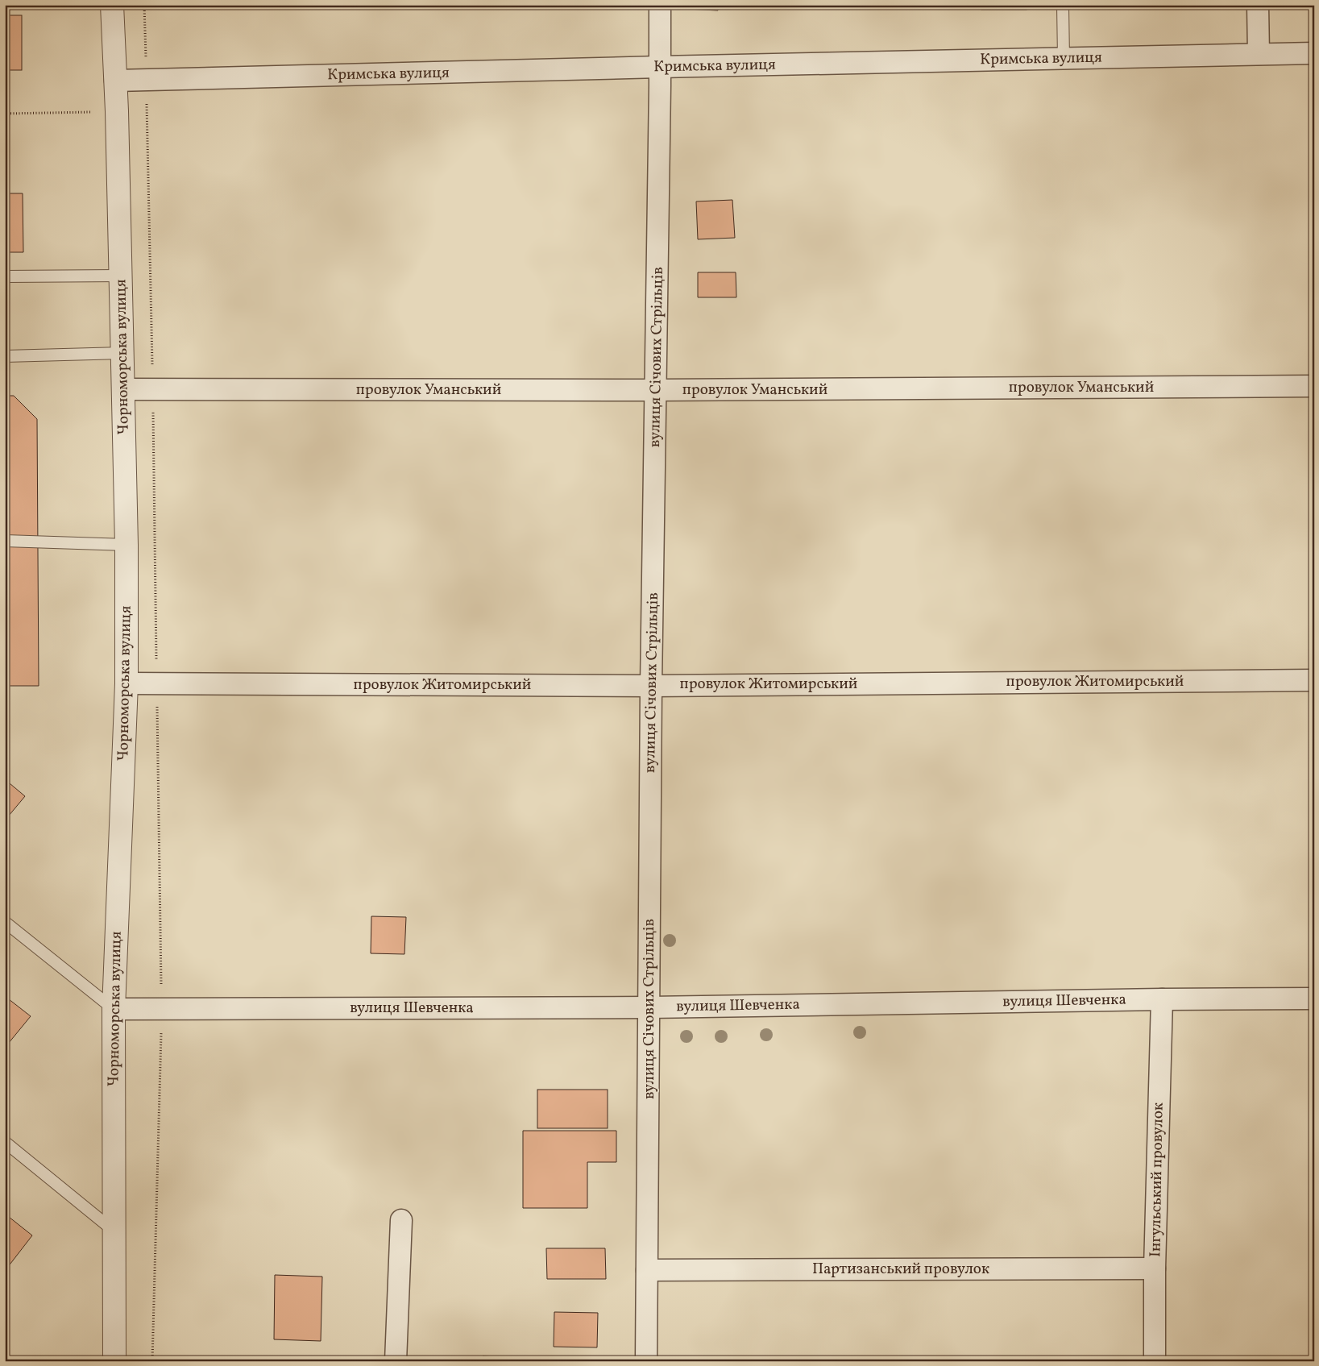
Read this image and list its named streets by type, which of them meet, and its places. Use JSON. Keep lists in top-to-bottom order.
{
  "streets": {
    "street": [
      "Кримська вулиця",
      "Чорноморська вулиця",
      "вулиця Січових Стрільців",
      "провулок Уманський",
      "провулок Житомирський",
      "вулиця Шевченка",
      "Інгульський провулок",
      "Партизанський провулок"
    ]
  },
  "crossings": [
    ["Кримська вулиця", "Чорноморська вулиця"],
    ["Кримська вулиця", "вулиця Січових Стрільців"],
    ["Чорноморська вулиця", "провулок Уманський"],
    ["Чорноморська вулиця", "провулок Житомирський"],
    ["Чорноморська вулиця", "вулиця Шевченка"],
    ["вулиця Січових Стрільців", "провулок Уманський"],
    ["вулиця Січових Стрільців", "провулок Житомирський"],
    ["вулиця Січових Стрільців", "вулиця Шевченка"],
    ["вулиця Січових Стрільців", "Партизанський провулок"],
    ["вулиця Шевченка", "Інгульський провулок"],
    ["Інгульський провулок", "Партизанський провулок"]
  ]
}
